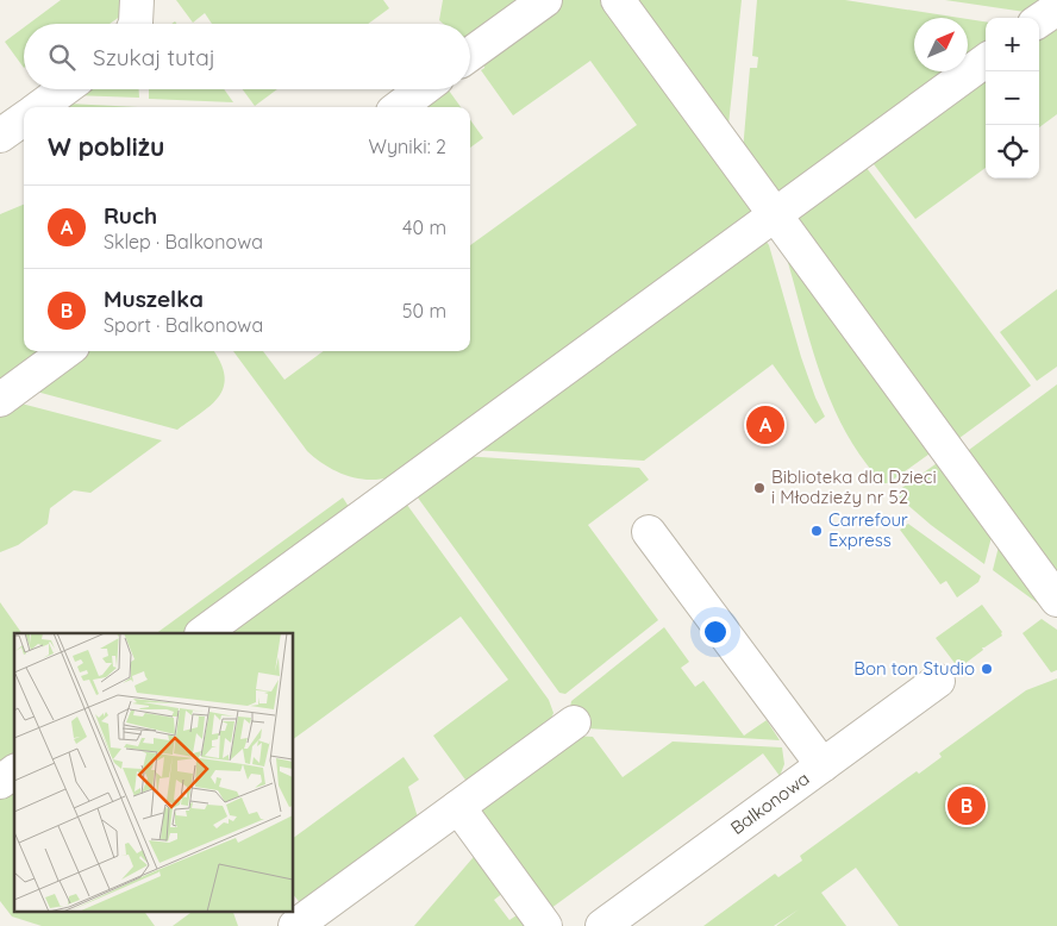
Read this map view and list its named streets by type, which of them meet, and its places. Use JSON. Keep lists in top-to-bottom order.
{
  "streets": {
    "street": ["Balkonowa"]
  },
  "places": ["Biblioteka dla Dzieci i Młodzieży nr 52", "Carrefour Express", "Bon ton Studio"],
  "north": "top right",
  "page": {
    "map_buttons": ["+", "−"],
    "search": "Szukaj tutaj",
    "heading": ["W pobliżu", "Wyniki: 2"],
    "list": [
      {
        "mark": "A",
        "name": "Ruch",
        "note": "Sklep · Balkonowa",
        "value": "40 m"
      },
      {
        "mark": "B",
        "name": "Muszelka",
        "note": "Sport · Balkonowa",
        "value": "50 m"
      }
    ],
    "pins": ["A", "B"]
  }
}
